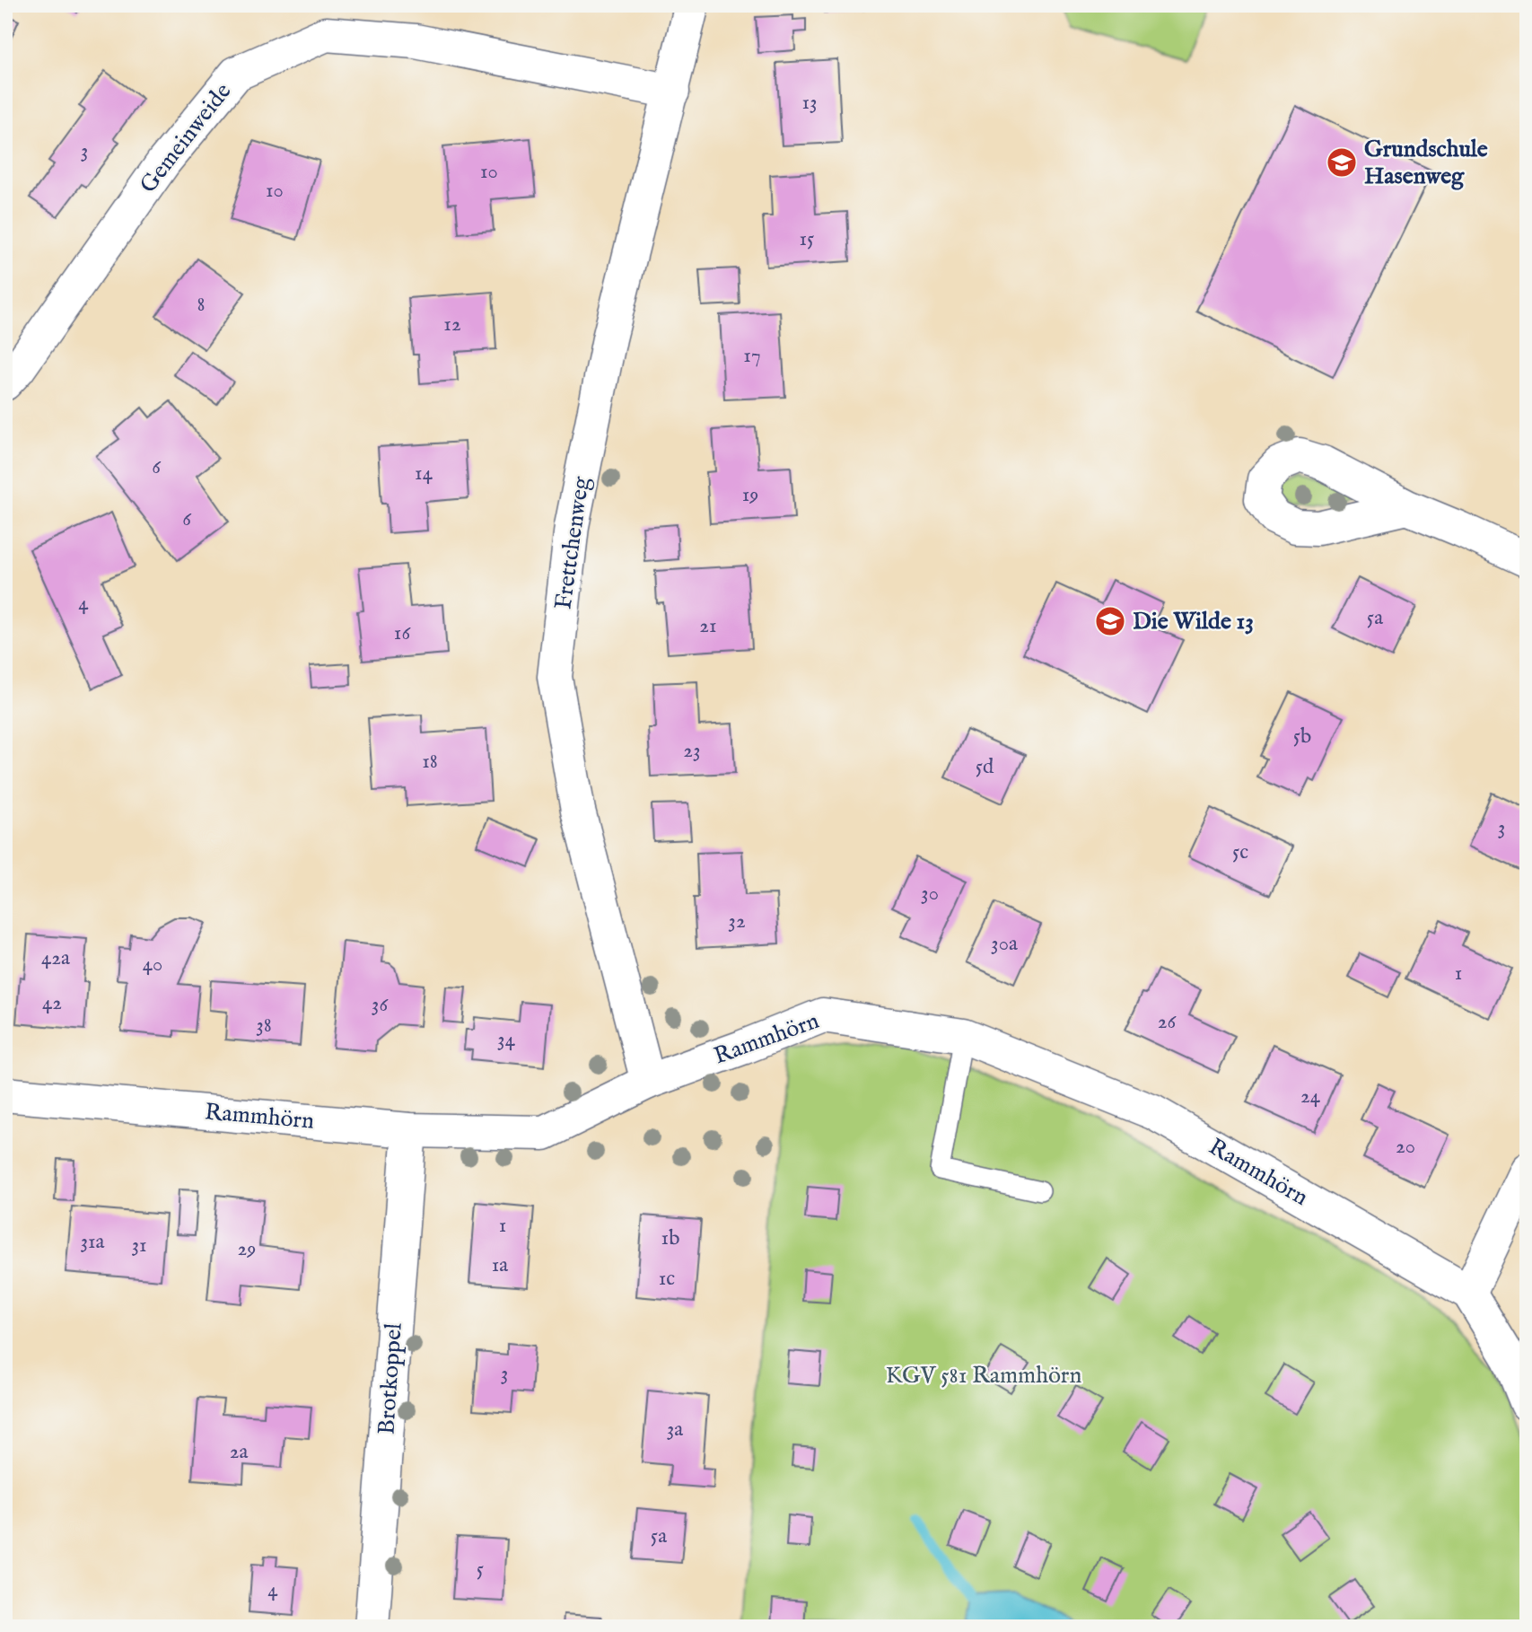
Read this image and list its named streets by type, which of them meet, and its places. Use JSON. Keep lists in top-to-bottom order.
{
  "streets": {
    "street": [
      "Gemeinweide",
      "Frettchenweg",
      "Rammhörn",
      "Brotkoppel"
    ]
  },
  "crossings": [
    ["Gemeinweide", "Frettchenweg"],
    ["Frettchenweg", "Rammhörn"],
    ["Rammhörn", "Brotkoppel"]
  ],
  "parks": ["KGV 581 Rammhörn"],
  "places": {
    "school or university": ["Grundschule Hasenweg", "Die Wilde 13"]
  },
  "house_numbers": [
    "13",
    "3",
    "10",
    "10",
    "15",
    "8",
    "12",
    "17",
    "6",
    "14",
    "19",
    "6",
    "4",
    "5a",
    "21",
    "16",
    "5b",
    "23",
    "18",
    "5d",
    "3",
    "5c",
    "30",
    "32",
    "30a",
    "42a",
    "40",
    "1",
    "42",
    "36",
    "26",
    "38",
    "34",
    "24",
    "20",
    "1",
    "1b",
    "31a",
    "31",
    "29",
    "1a",
    "1c",
    "3",
    "3a",
    "2a",
    "5a",
    "5",
    "4"
  ]
}
